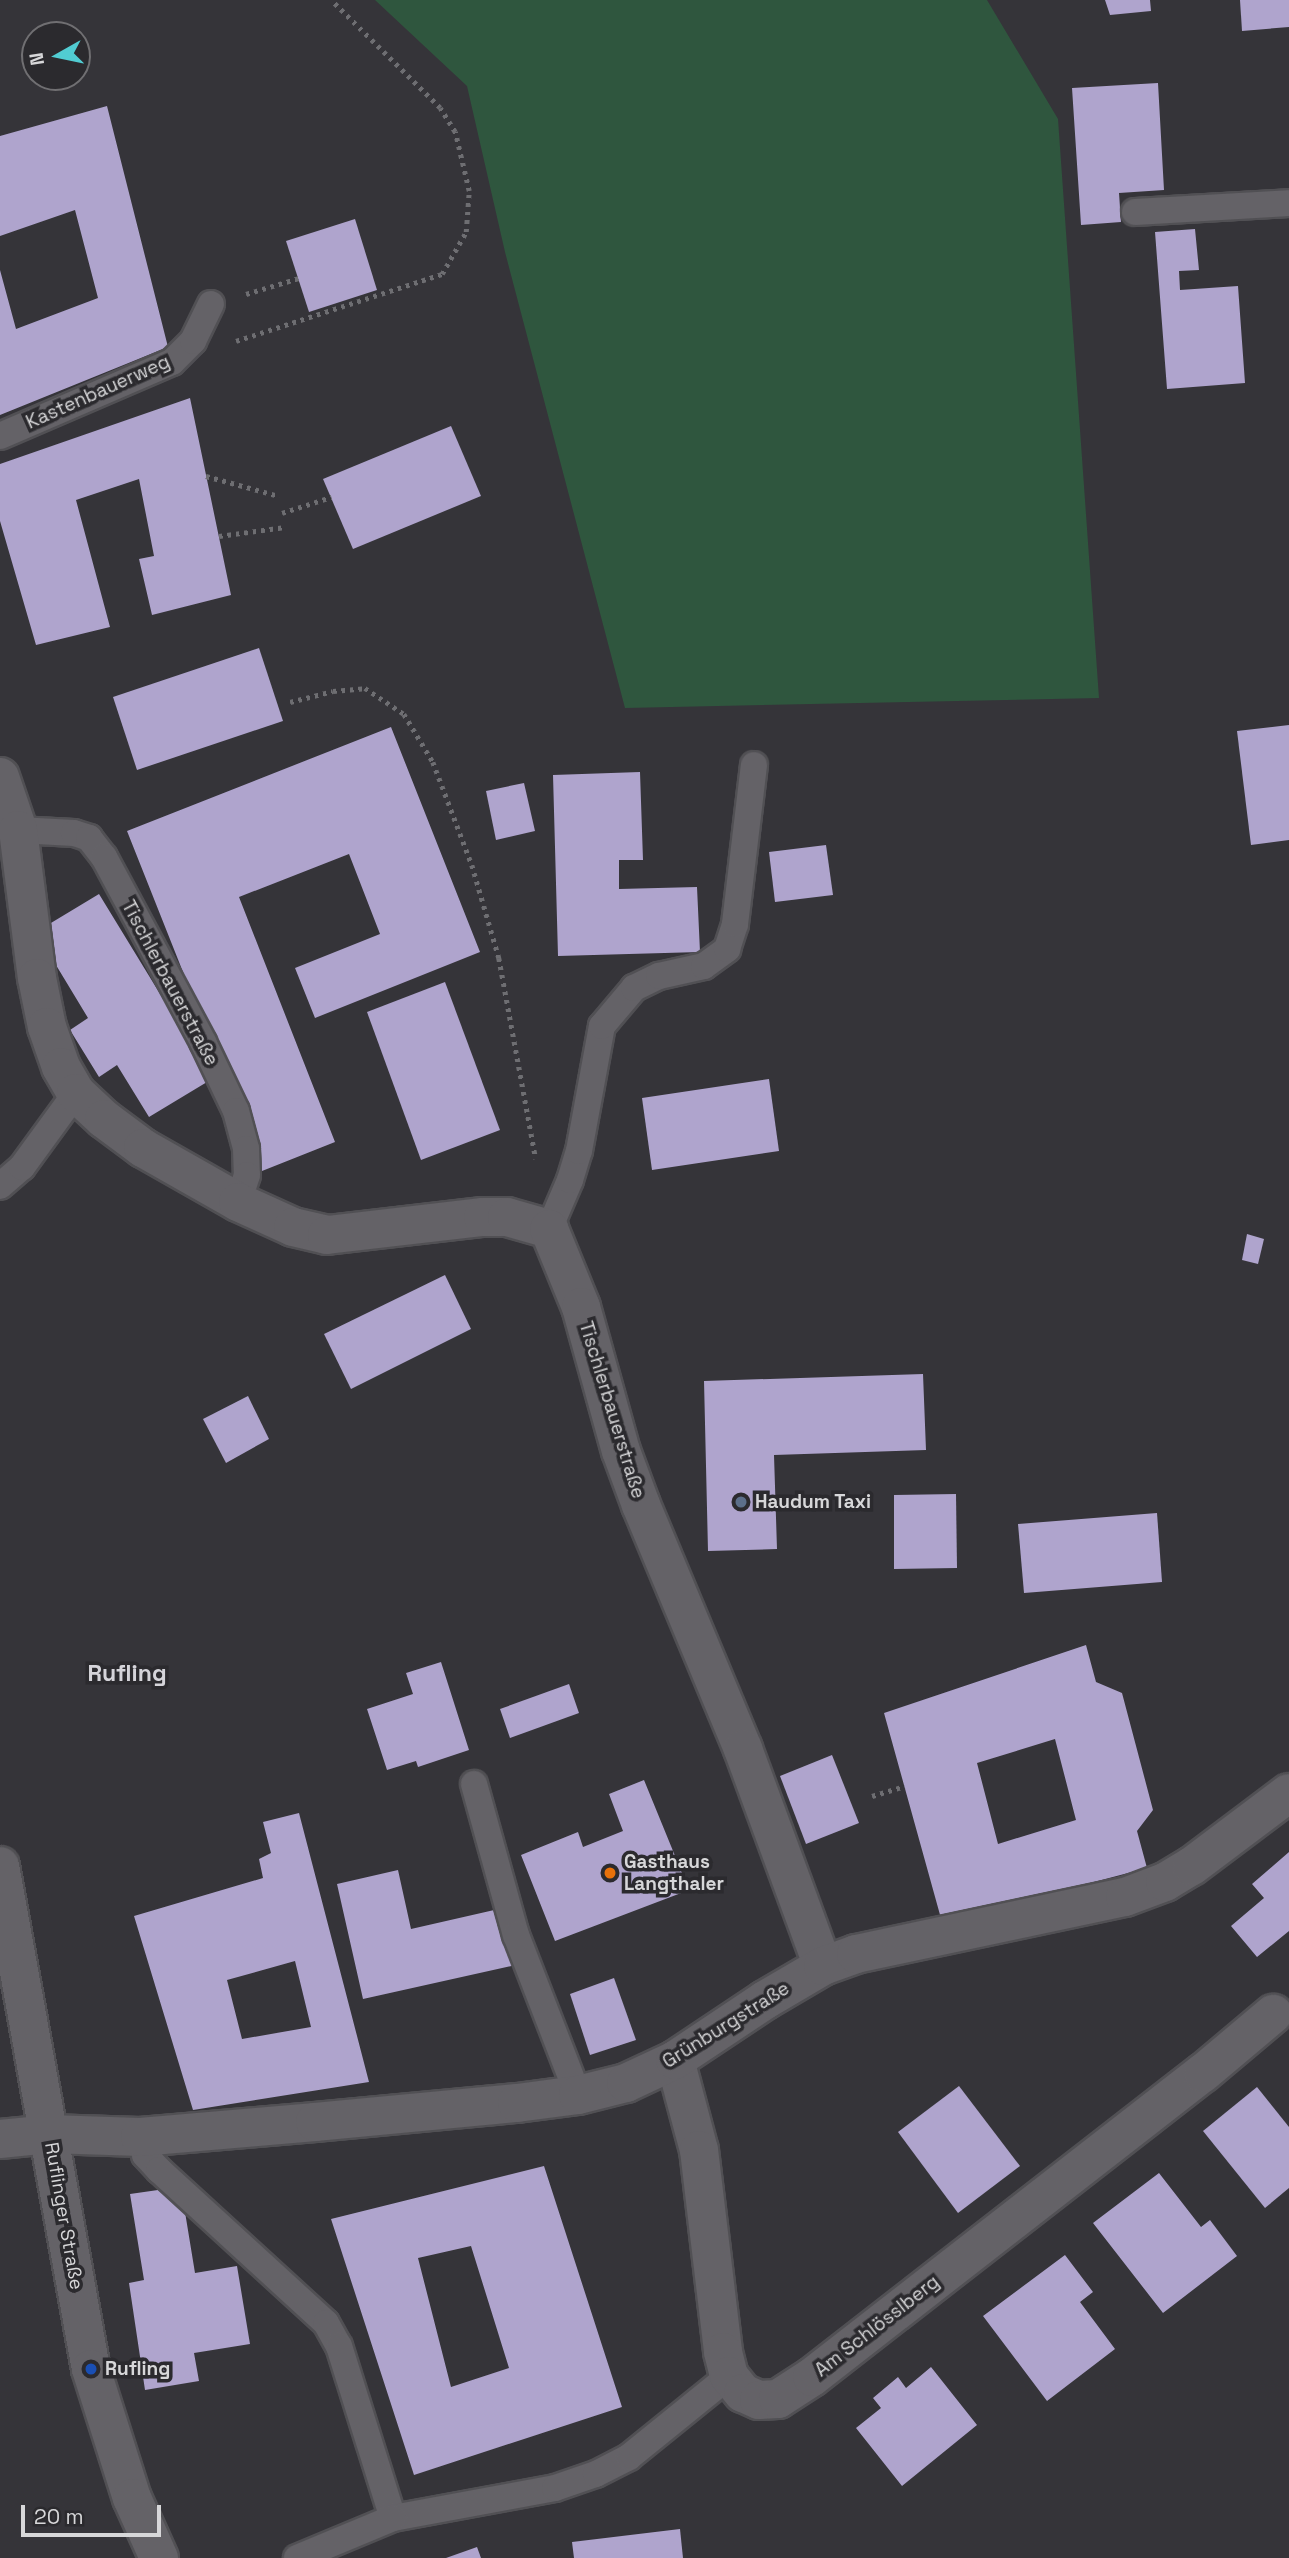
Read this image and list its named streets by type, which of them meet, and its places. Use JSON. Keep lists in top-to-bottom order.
{
  "streets": {
    "street": [
      "Tischlerbauerstraße",
      "Grünburgstraße",
      "Ruflinger Straße",
      "Am Schlösslberg"
    ],
    "lane": ["Kastenbauerweg"]
  },
  "crossings": [
    ["Tischlerbauerstraße", "Grünburgstraße"],
    ["Grünburgstraße", "Ruflinger Straße"]
  ],
  "districts": ["Rufling"],
  "places": ["Haudum Taxi", "Gasthaus Langthaler", "Rufling"],
  "scale_bar": "20 m",
  "north": "left"
}
